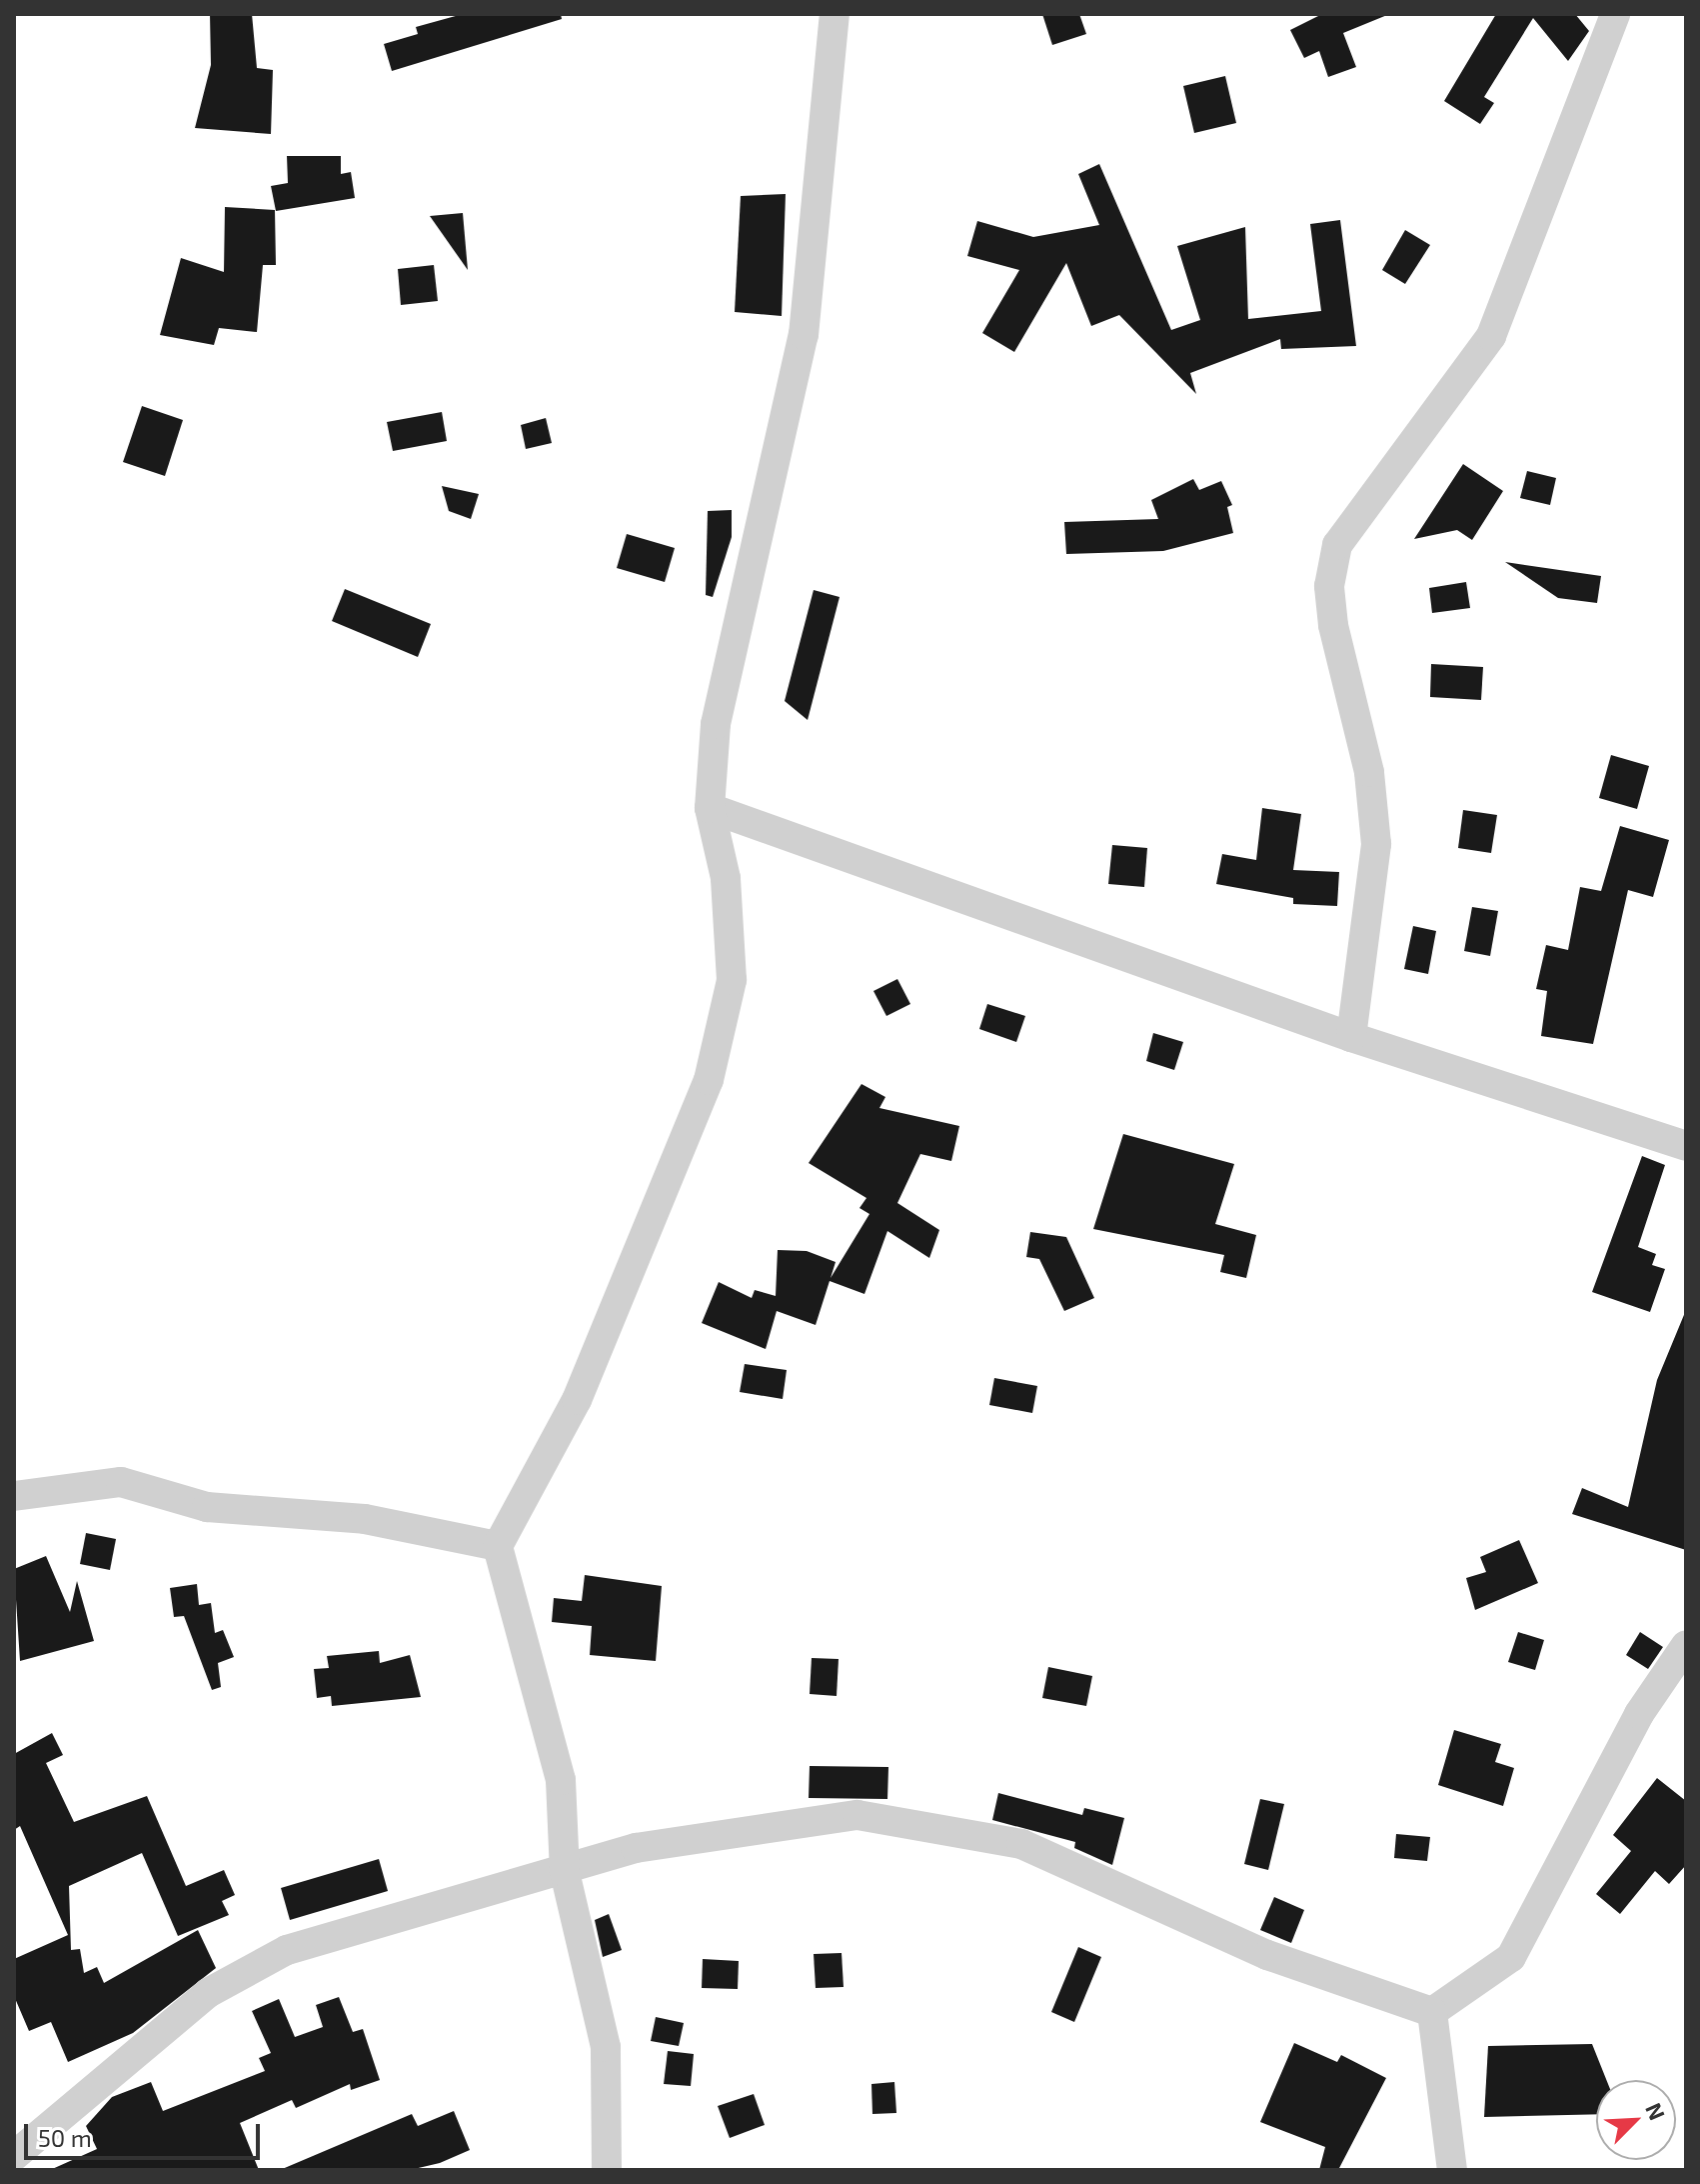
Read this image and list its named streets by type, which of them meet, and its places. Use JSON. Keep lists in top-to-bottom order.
{
  "scale_bar": "50 m",
  "north": "top right"
}
